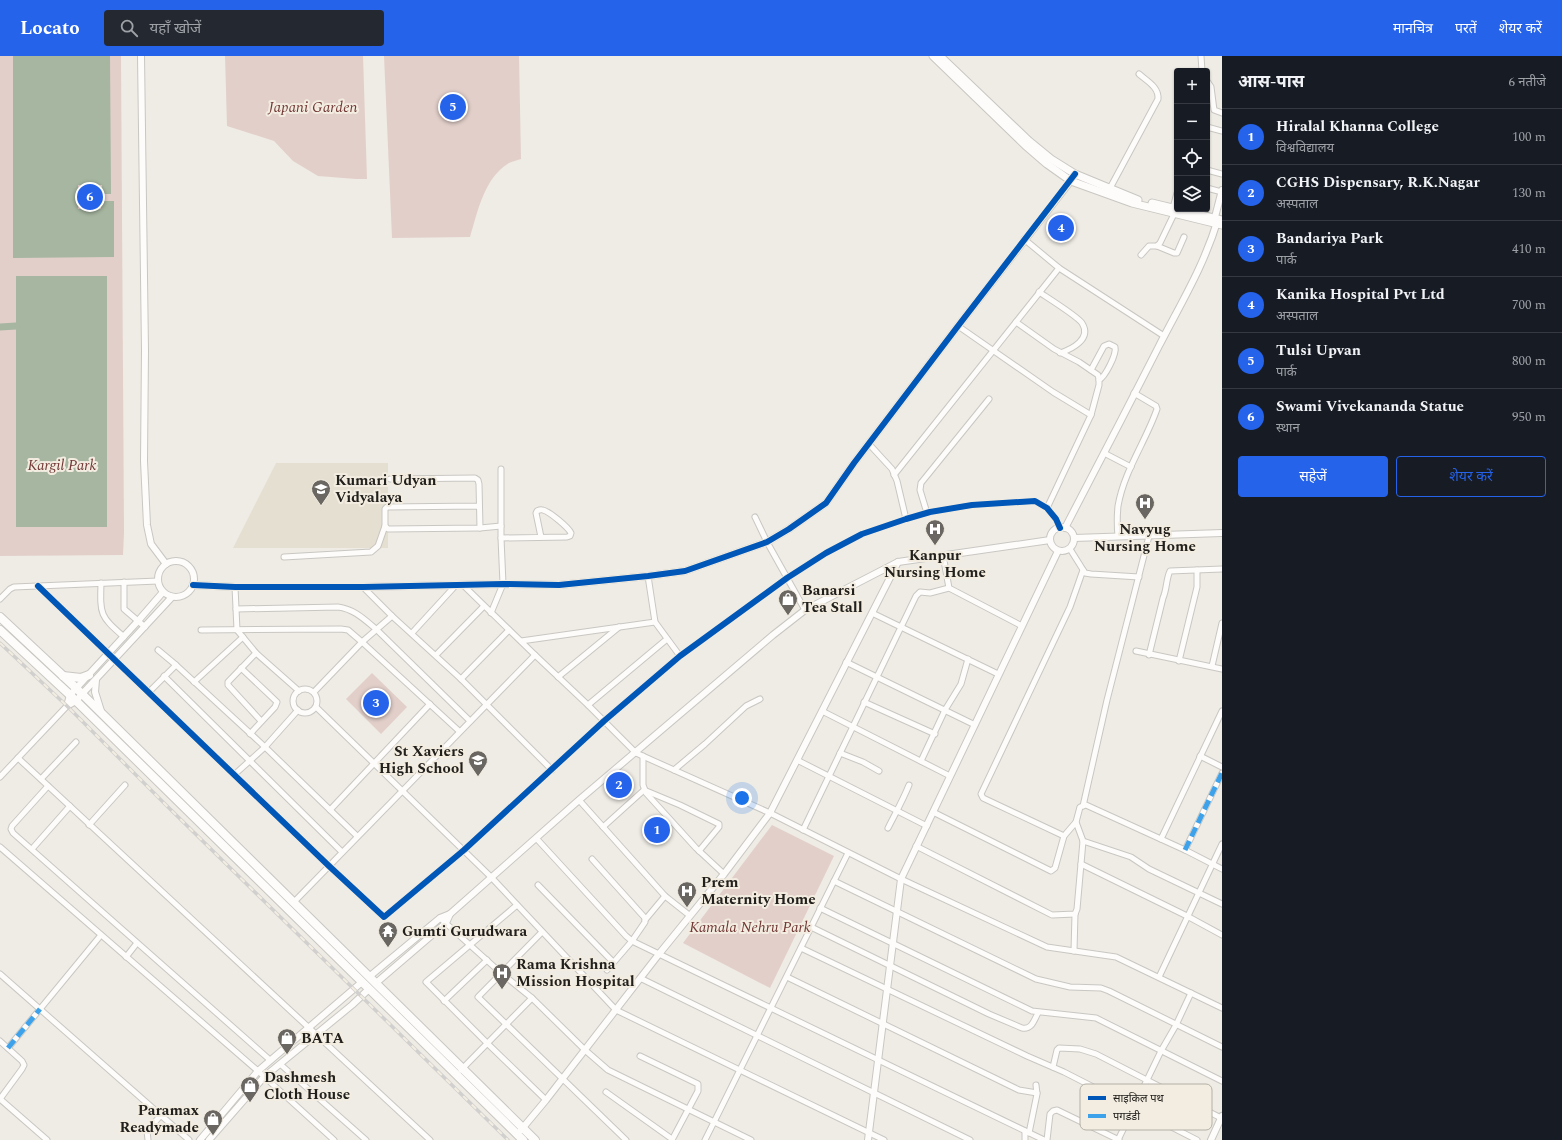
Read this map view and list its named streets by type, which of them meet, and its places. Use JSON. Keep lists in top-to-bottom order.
{
  "parks": ["Japani Garden", "Kargil Park", "Kamala Nehru Park"],
  "places": {
    "school or university": ["Kumari Udyan Vidyalaya", "St Xaviers High School"],
    "hospital": [
      "Navyug Nursing Home",
      "Kanpur Nursing Home",
      "Prem Maternity Home",
      "Rama Krishna Mission Hospital"
    ],
    "shop": [
      "Banarsi Tea Stall",
      "BATA",
      "Dashmesh Cloth House",
      "Paramax Readymade"
    ],
    "temple": ["Gumti Gurudwara"]
  },
  "legend": ["साइकिल पथ", "पगडंडी"],
  "page": {
    "header": "Locato",
    "search": "यहाँ खोजें",
    "nav": ["मानचित्र", "परतें", "शेयर करें"],
    "heading": ["आस-पास", "6 नतीजे"],
    "map_buttons": ["+", "−"],
    "pins": [
      "5",
      "6",
      "4",
      "3",
      "2",
      "1"
    ],
    "list": [
      {
        "mark": "1",
        "name": "Hiralal Khanna College",
        "note": "विश्वविद्यालय",
        "value": "100 m"
      },
      {
        "mark": "2",
        "name": "CGHS Dispensary, R.K.Nagar",
        "note": "अस्पताल",
        "value": "130 m"
      },
      {
        "mark": "3",
        "name": "Bandariya Park",
        "note": "पार्क",
        "value": "410 m"
      },
      {
        "mark": "4",
        "name": "Kanika Hospital Pvt Ltd",
        "note": "अस्पताल",
        "value": "700 m"
      },
      {
        "mark": "5",
        "name": "Tulsi Upvan",
        "note": "पार्क",
        "value": "800 m"
      },
      {
        "mark": "6",
        "name": "Swami Vivekananda Statue",
        "note": "स्थान",
        "value": "950 m"
      }
    ],
    "buttons": ["सहेजें", "शेयर करें"]
  }
}
